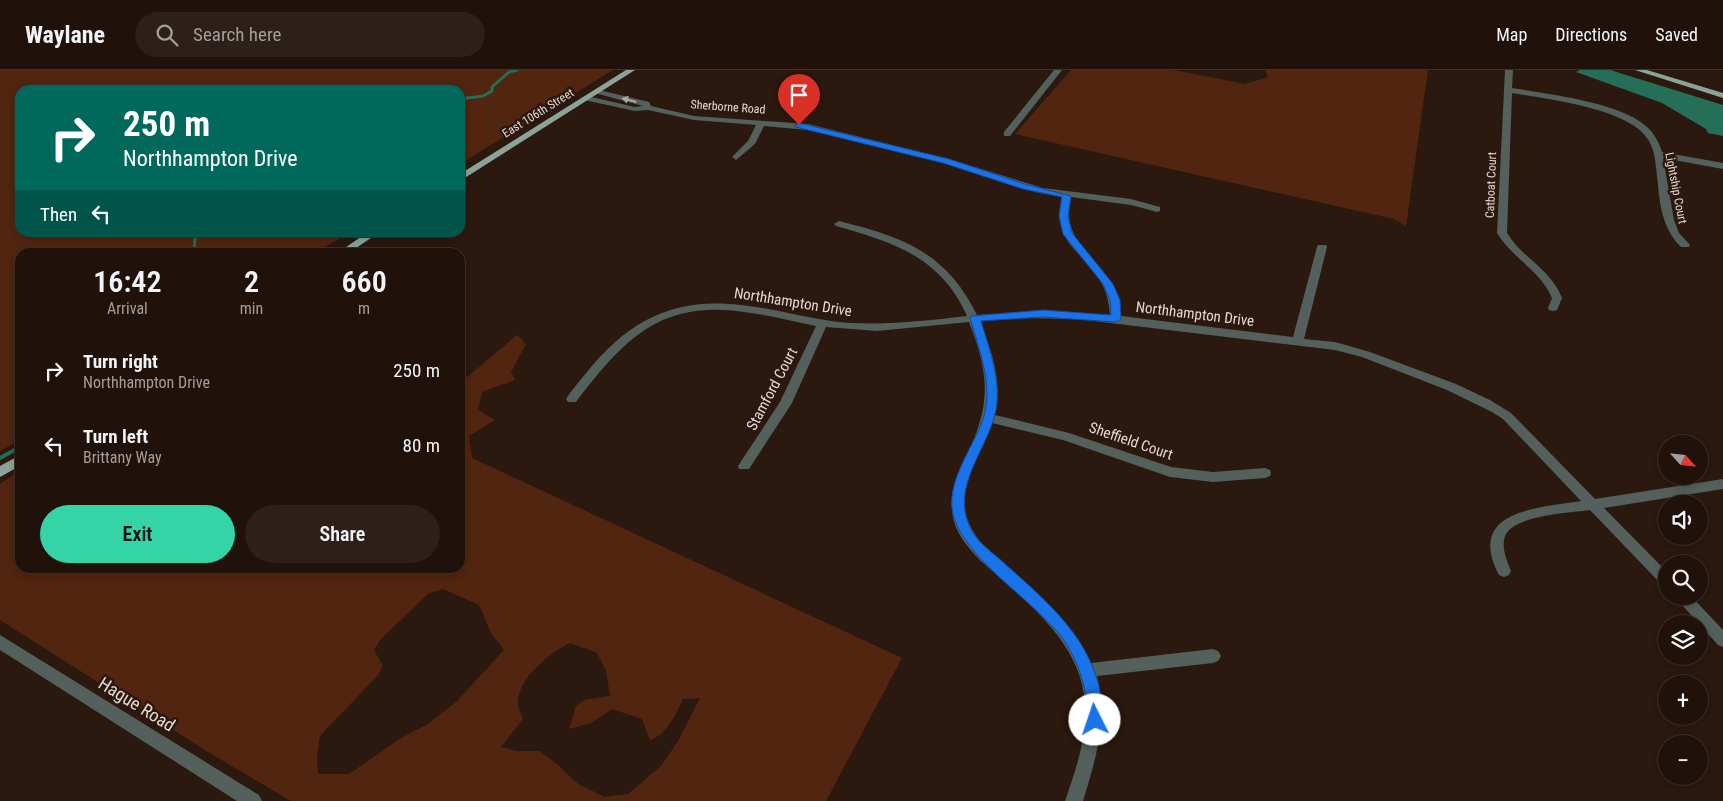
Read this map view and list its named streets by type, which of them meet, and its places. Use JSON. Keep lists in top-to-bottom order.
{
  "streets": {
    "main road": ["East 106th Street"],
    "street": [
      "Sherborne Road",
      "Catboat Court",
      "Lightship Court",
      "Northhampton Drive",
      "Stamford Court",
      "Sheffield Court",
      "Hague Road"
    ]
  },
  "crossings": [
    ["Sherborne Road", "East 106th Street"],
    ["Catboat Court", "Lightship Court"],
    ["Northhampton Drive", "Stamford Court"]
  ],
  "north": "bottom right",
  "page": {
    "header": "Waylane",
    "search": "Search here",
    "nav": ["Map", "Directions", "Saved"],
    "turn": ["250 m", "Northhampton Drive"],
    "then": "Then",
    "eta": [
      "16:42",
      "Arrival",
      "2",
      "min",
      "660",
      "m"
    ],
    "list": [
      {
        "name": "Turn right",
        "note": "Northhampton Drive",
        "value": "250 m"
      },
      {
        "name": "Turn left",
        "note": "Brittany Way",
        "value": "80 m"
      }
    ],
    "map_buttons": ["+", "−"],
    "buttons": ["Exit", "Share"]
  }
}
